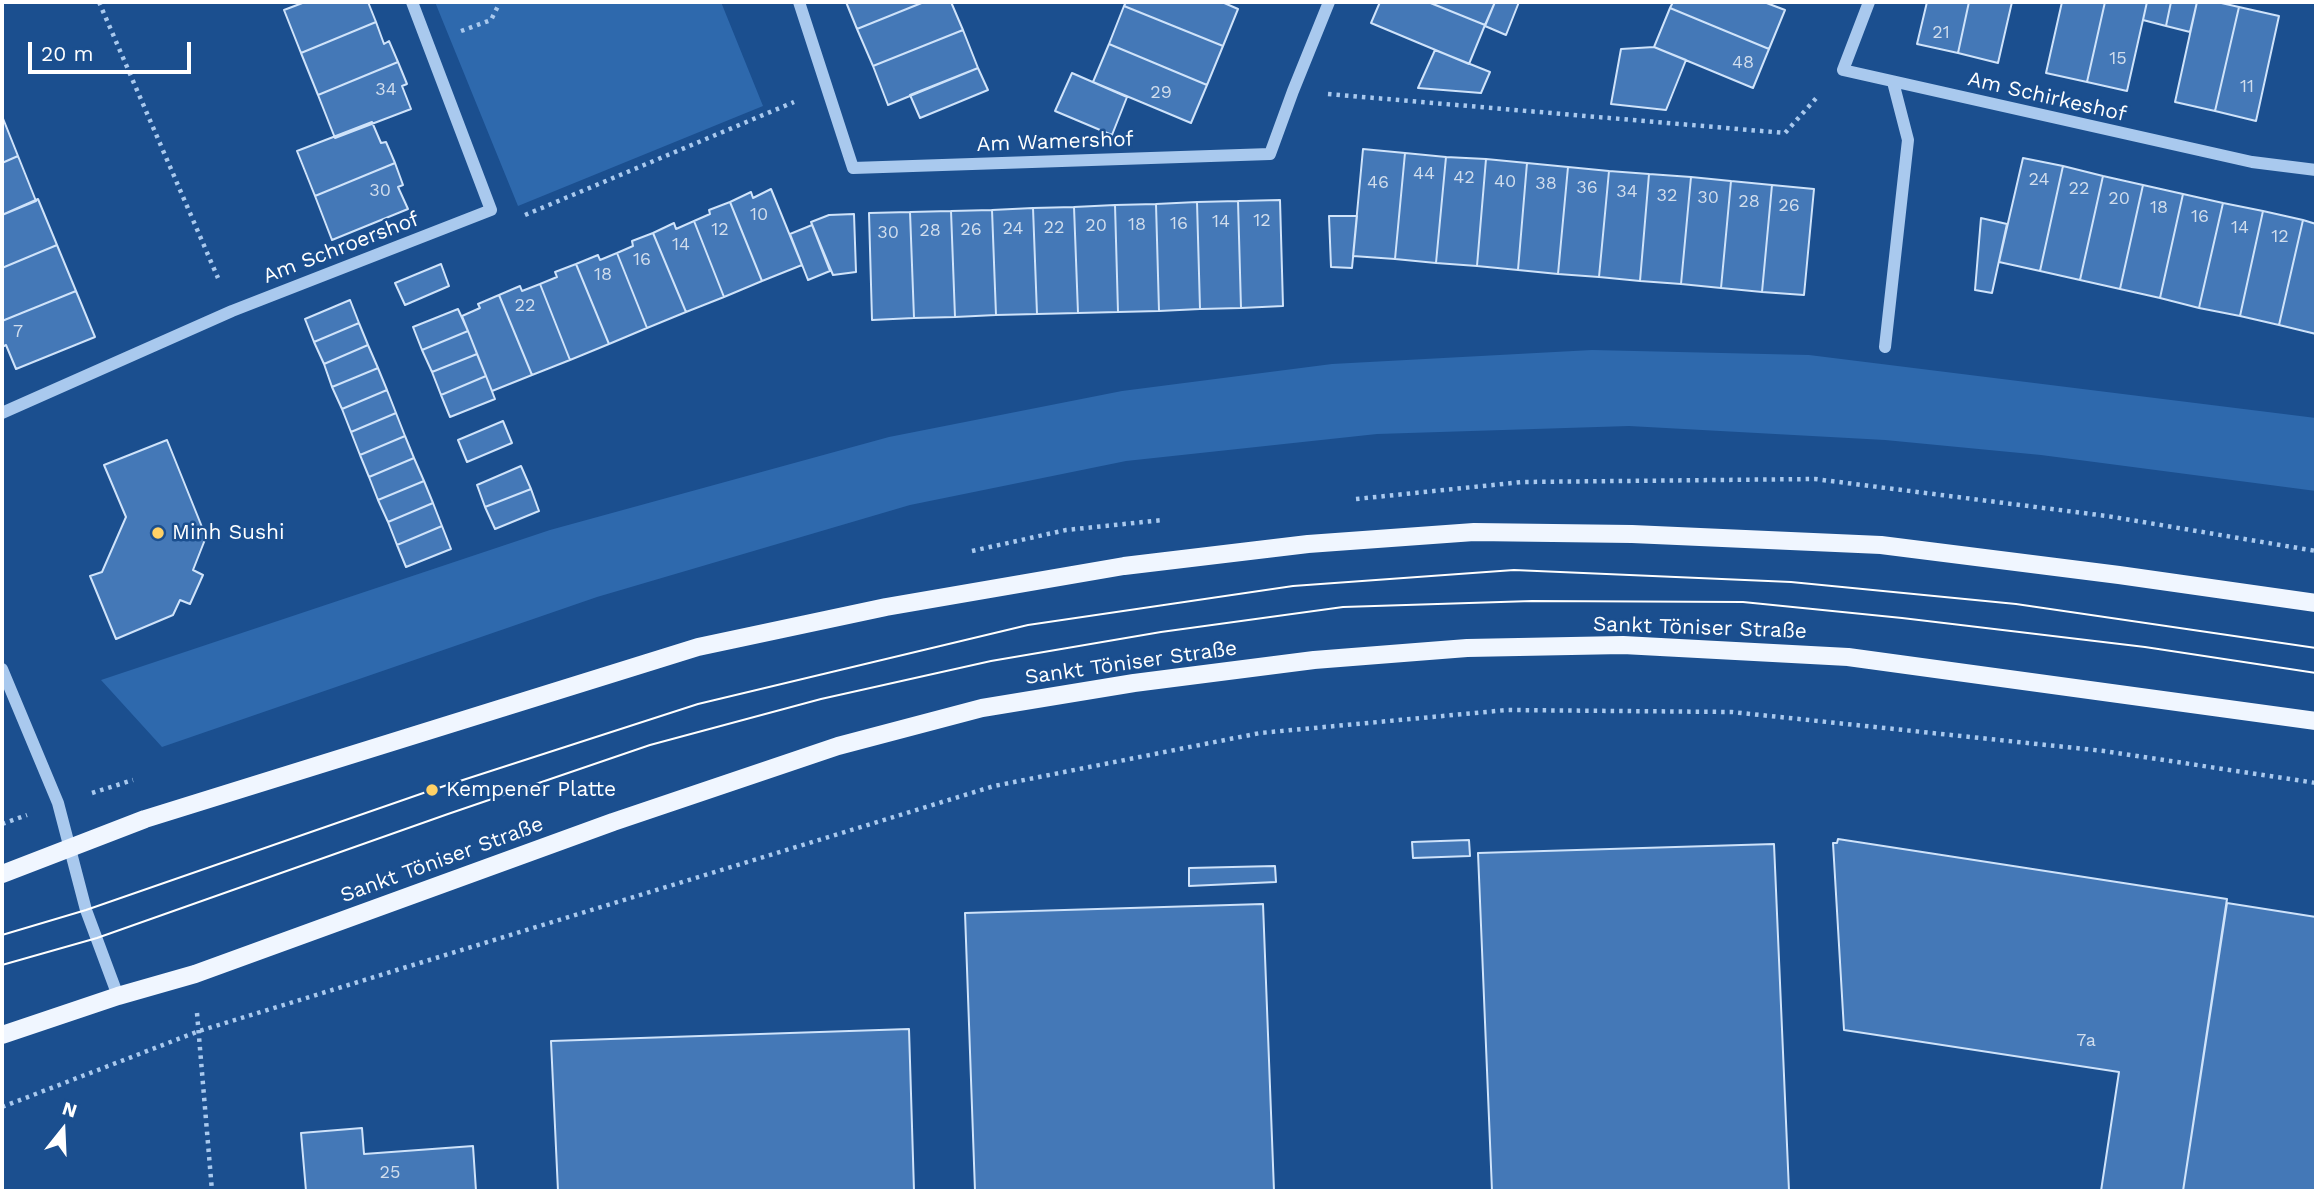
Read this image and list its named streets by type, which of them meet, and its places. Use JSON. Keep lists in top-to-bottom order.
{
  "streets": {
    "main road": ["Sankt Töniser Straße"],
    "street": ["Am Schirkeshof", "Am Wamershof", "Am Schroershof"]
  },
  "places": ["Minh Sushi", "Kempener Platte"],
  "house_numbers": [
    "21",
    "15",
    "48",
    "11",
    "34",
    "29",
    "44",
    "42",
    "24",
    "40",
    "46",
    "38",
    "36",
    "22",
    "30",
    "34",
    "32",
    "30",
    "20",
    "28",
    "26",
    "18",
    "10",
    "16",
    "12",
    "14",
    "16",
    "18",
    "20",
    "22",
    "14",
    "24",
    "12",
    "26",
    "28",
    "30",
    "12",
    "14",
    "16",
    "18",
    "22",
    "7",
    "7a",
    "25"
  ],
  "scale_bar": "20 m",
  "north": "top"
}
